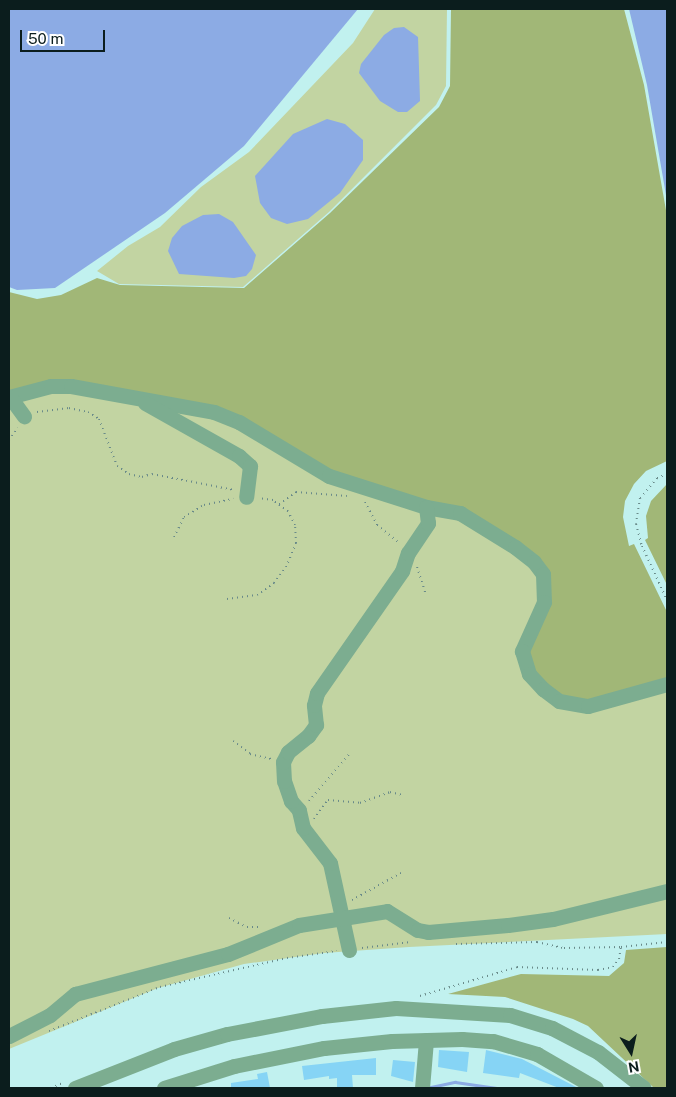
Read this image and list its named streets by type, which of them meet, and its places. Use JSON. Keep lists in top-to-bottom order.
{
  "scale_bar": "50 m",
  "north": "bottom"
}
